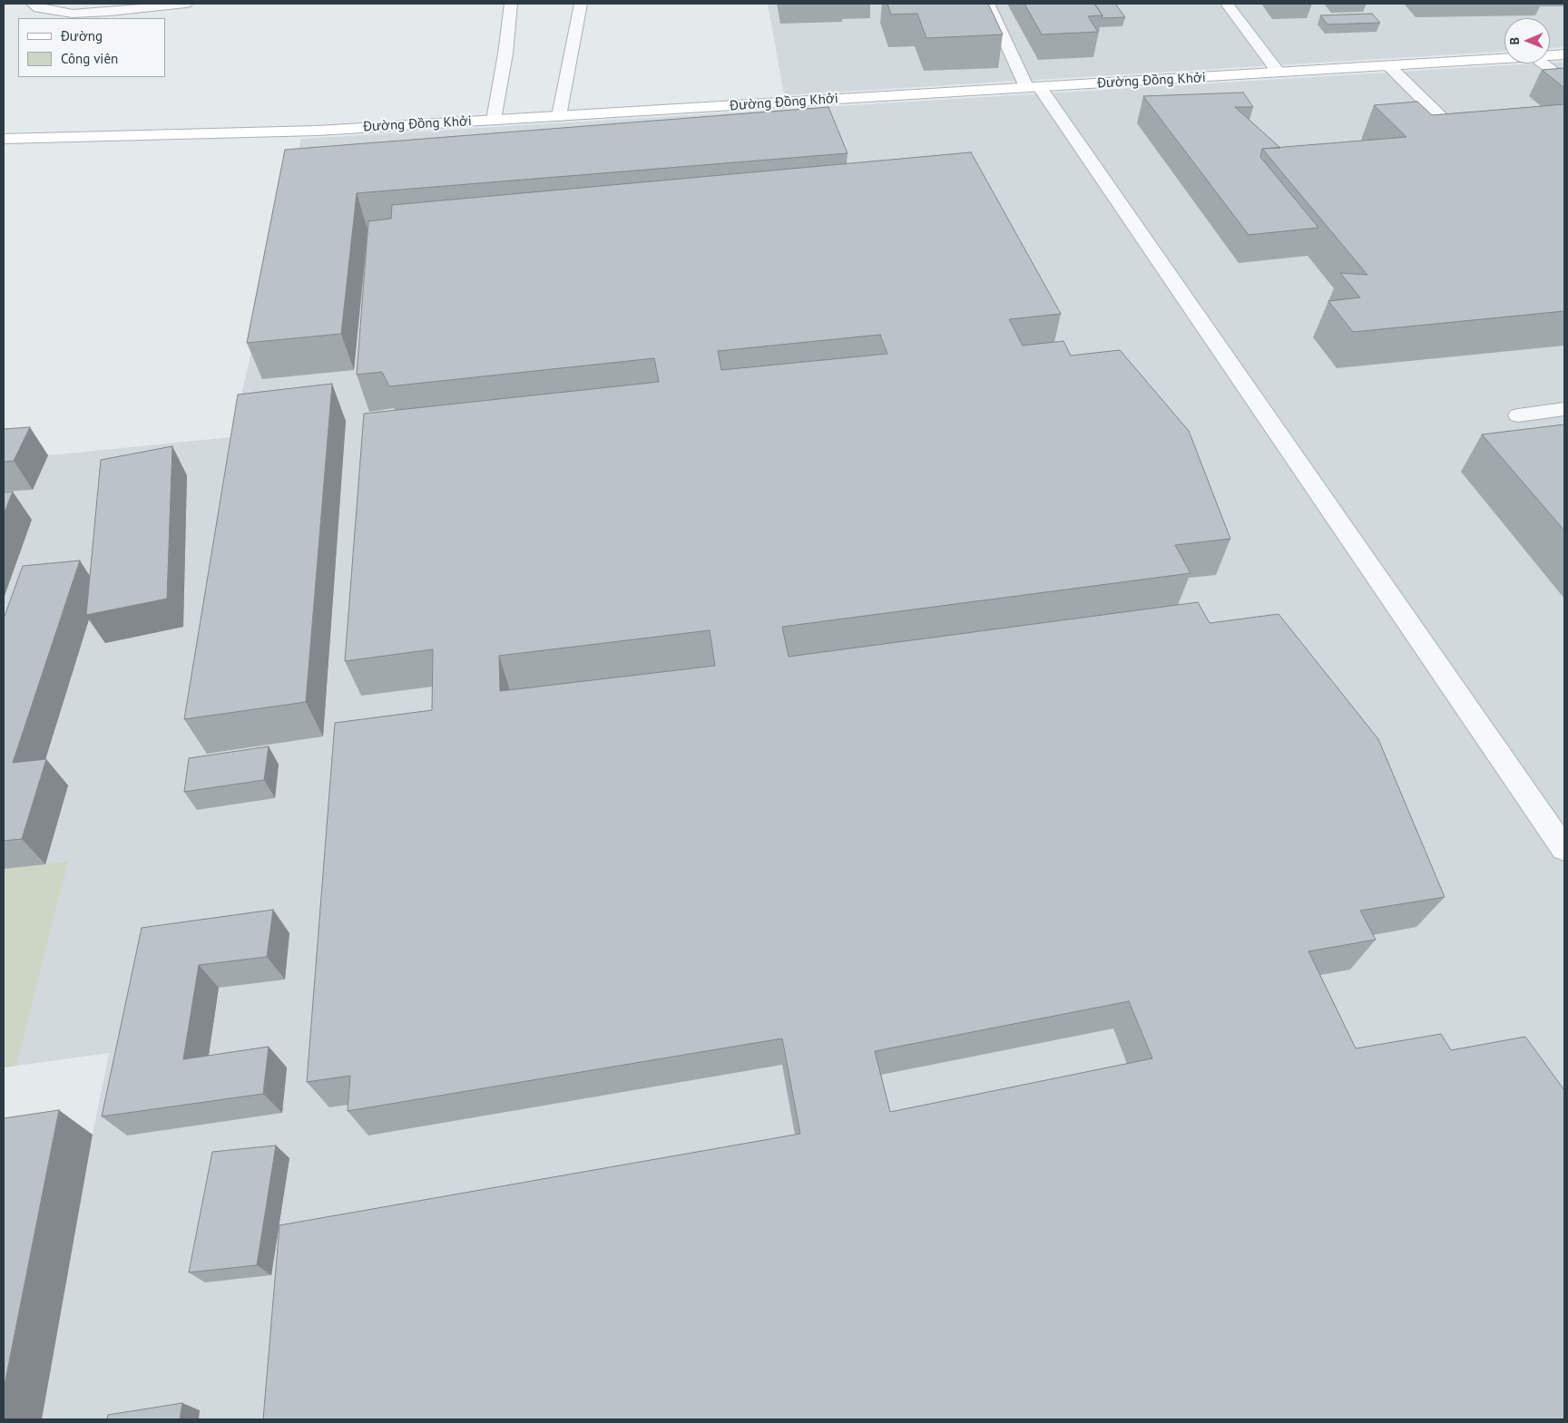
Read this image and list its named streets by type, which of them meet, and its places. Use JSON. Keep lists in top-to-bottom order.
{
  "streets": {
    "main road": ["Đường Đồng Khởi"]
  },
  "legend": ["Đường", "Công viên"],
  "north": "left"
}
